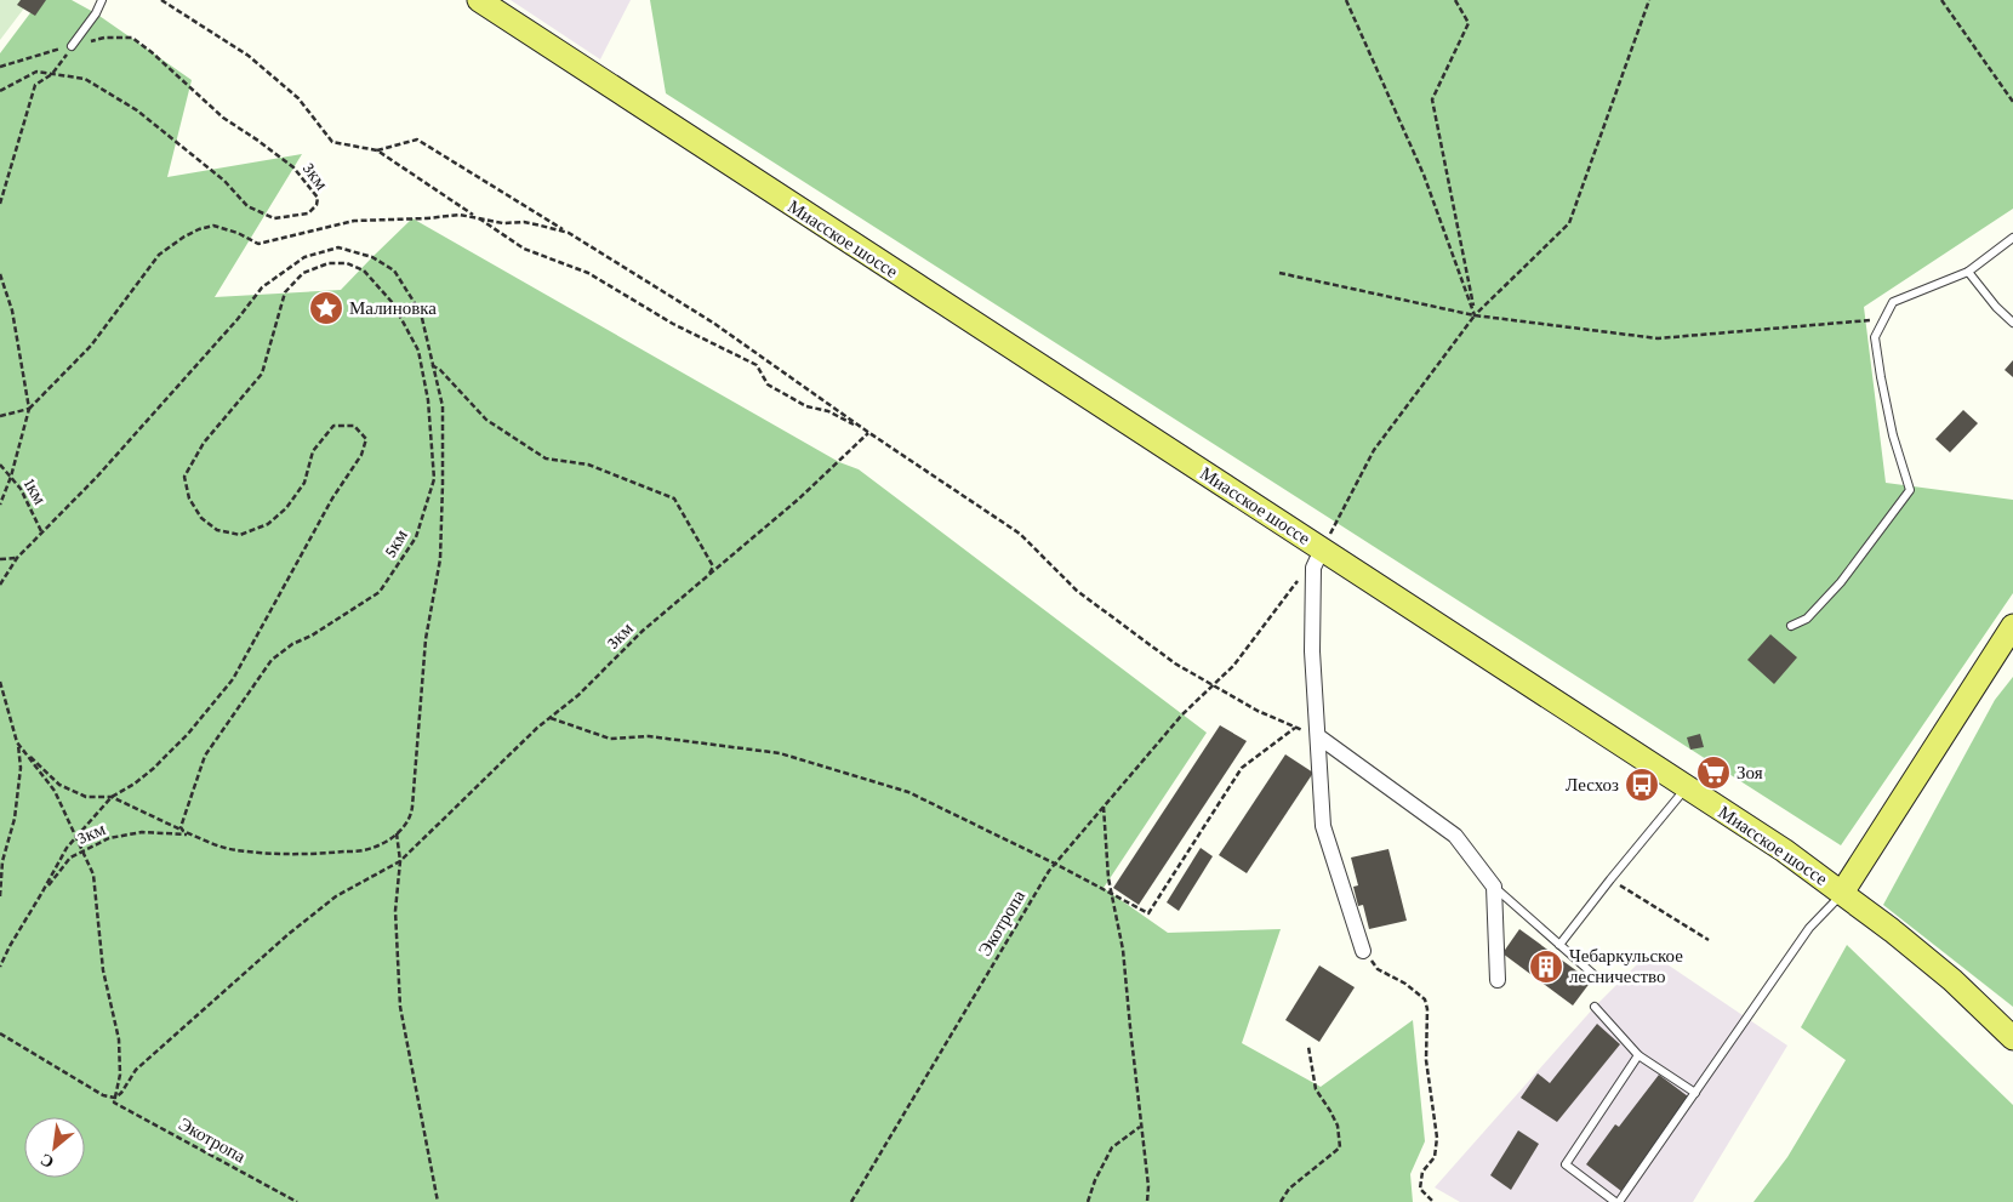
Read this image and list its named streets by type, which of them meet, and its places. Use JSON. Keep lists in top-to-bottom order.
{
  "streets": {
    "main road": ["Миасское шоссе"],
    "path": [
      "3км",
      "1км",
      "5км",
      "Экотропа"
    ]
  },
  "crossings": [
    ["3км", "Экотропа"],
    ["Миасское шоссе", "Экотропа"]
  ],
  "places": {
    "place": ["Малиновка"],
    "supermarket": ["Зоя"],
    "bus stop": ["Лесхоз"],
    "building": ["Чебаркульское лесничество"]
  },
  "north": "bottom left"
}
